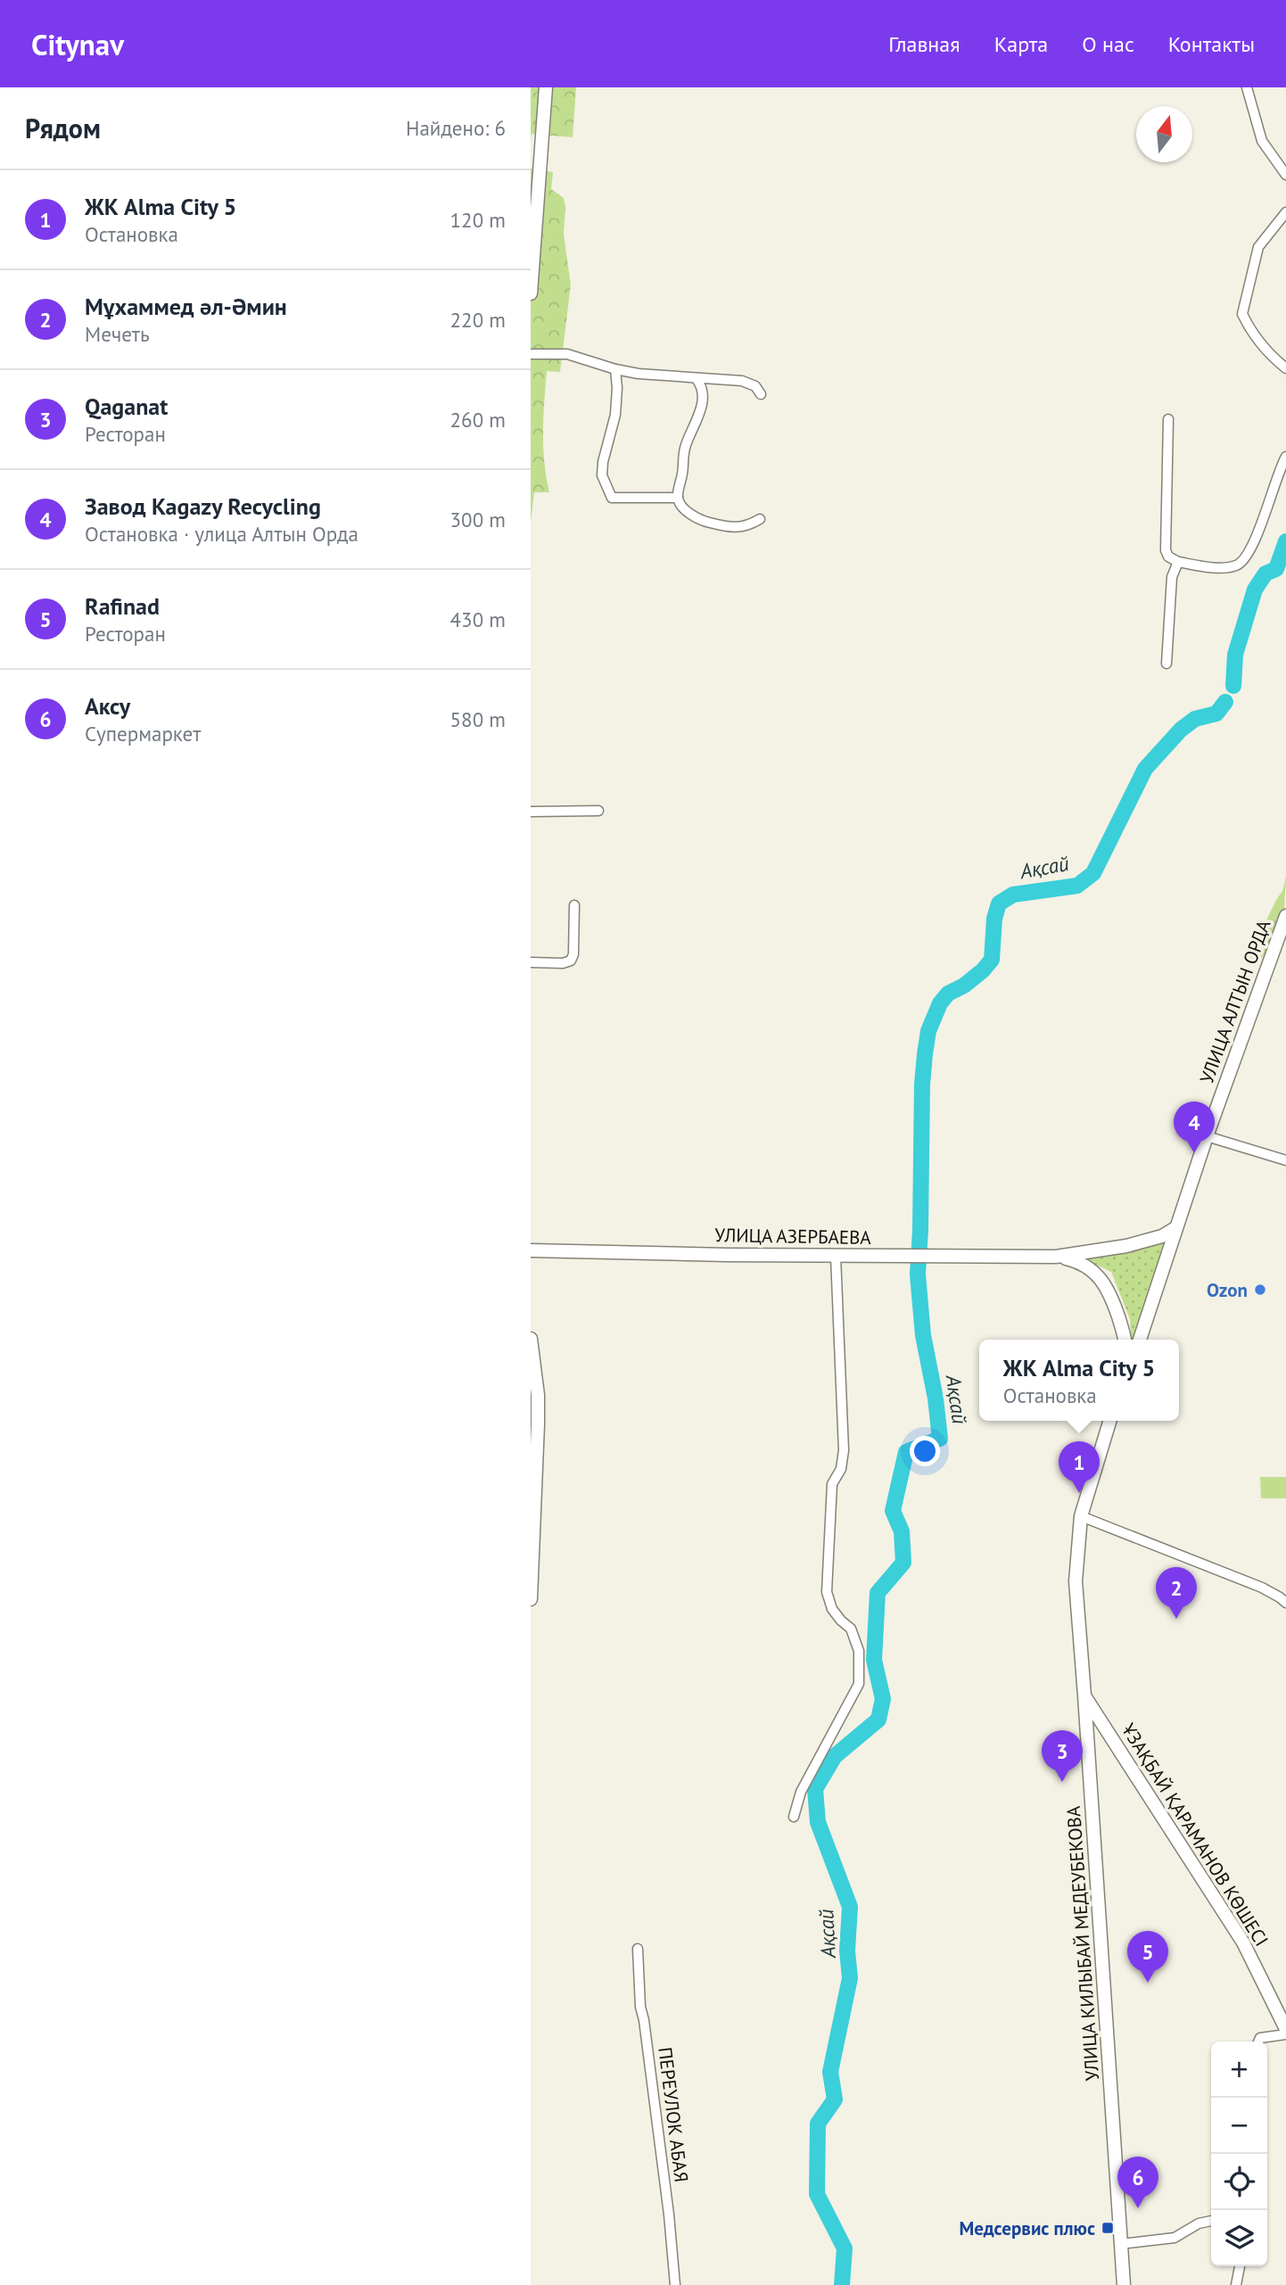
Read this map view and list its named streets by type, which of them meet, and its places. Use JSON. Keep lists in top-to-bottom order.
{
  "streets": {
    "main road": [
      "УЛИЦА АЛТЫН ОРДА",
      "УЛИЦА АЗЕРБАЕВА",
      "ҰЗАҚБАЙ ҚАРАМАНОВ КӨШЕСІ",
      "УЛИЦА КИЛЫБАЙ МЕДЕУБЕКОВА"
    ],
    "street": ["ПЕРЕУЛОК АБАЯ"]
  },
  "crossings": [
    ["УЛИЦА АЛТЫН ОРДА", "УЛИЦА АЗЕРБАЕВА"],
    ["ҰЗАҚБАЙ ҚАРАМАНОВ КӨШЕСІ", "УЛИЦА КИЛЫБАЙ МЕДЕУБЕКОВА"]
  ],
  "water": ["Ақсай"],
  "places": {
    "other": ["Ozon"],
    "transit": ["Медсервис плюс"]
  },
  "north": "top",
  "page": {
    "header": "Citynav",
    "nav": [
      "Главная",
      "Карта",
      "О нас",
      "Контакты"
    ],
    "heading": ["Рядом", "Найдено: 6"],
    "list": [
      {
        "mark": "1",
        "name": "ЖК Alma City 5",
        "note": "Остановка",
        "value": "120 m"
      },
      {
        "mark": "2",
        "name": "Мұхаммед әл-Әмин",
        "note": "Мечеть",
        "value": "220 m"
      },
      {
        "mark": "3",
        "name": "Qaganat",
        "note": "Ресторан",
        "value": "260 m"
      },
      {
        "mark": "4",
        "name": "Завод Kagazy Recycling",
        "note": "Остановка · улица Алтын Орда",
        "value": "300 m"
      },
      {
        "mark": "5",
        "name": "Rafinad",
        "note": "Ресторан",
        "value": "430 m"
      },
      {
        "mark": "6",
        "name": "Аксу",
        "note": "Супермаркет",
        "value": "580 m"
      }
    ],
    "pins": [
      "4",
      "1",
      "2",
      "3",
      "5",
      "6"
    ],
    "popup": ["ЖК Alma City 5", "Остановка"],
    "map_buttons": ["+", "−"]
  }
}
